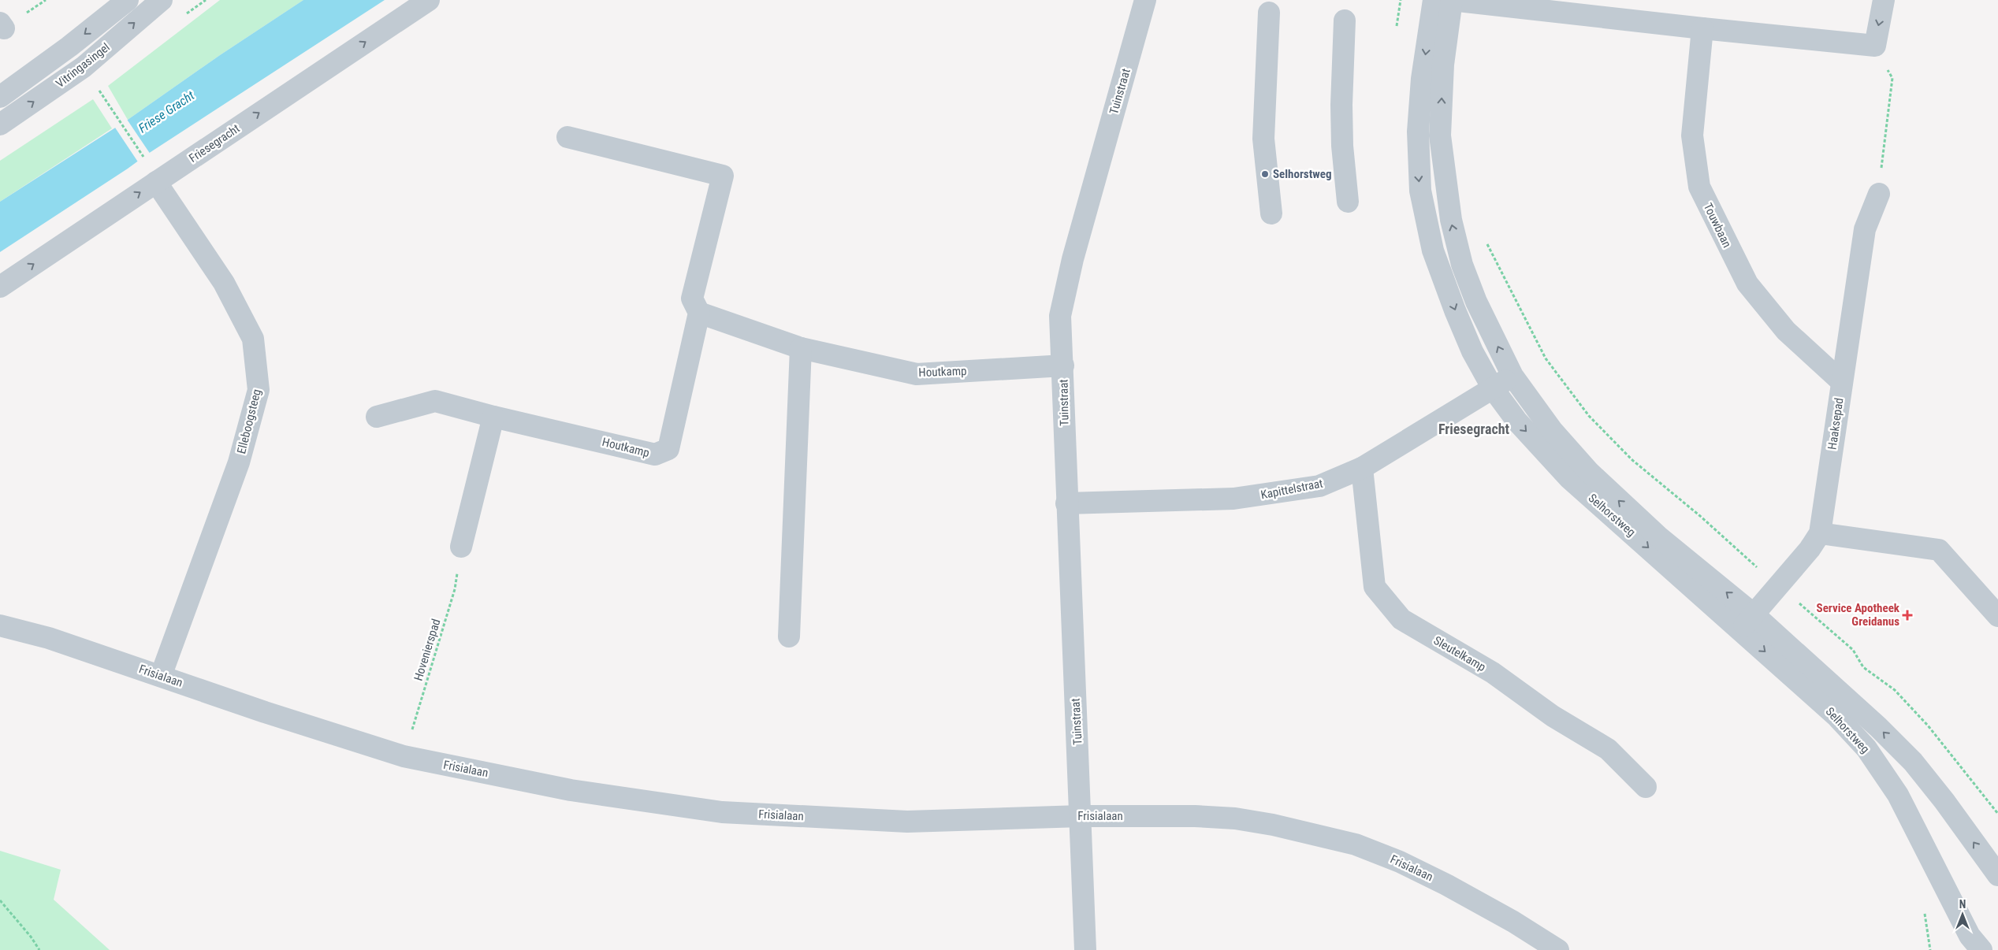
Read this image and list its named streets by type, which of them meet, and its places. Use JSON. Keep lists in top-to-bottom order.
{
  "streets": {
    "street": [
      "Vitringasingel",
      "Tuinstraat",
      "Friesegracht",
      "Touwbaan",
      "Houtkamp",
      "Elleboogsteeg",
      "Haaksepad",
      "Kapittelstraat",
      "Selhorstweg",
      "Sleutelkamp",
      "Frisialaan"
    ],
    "path": ["Hovenierspad"]
  },
  "crossings": [
    ["Tuinstraat", "Houtkamp"],
    ["Tuinstraat", "Kapittelstraat"],
    ["Tuinstraat", "Frisialaan"],
    ["Friesegracht", "Elleboogsteeg"],
    ["Touwbaan", "Haaksepad"],
    ["Elleboogsteeg", "Frisialaan"],
    ["Haaksepad", "Selhorstweg"],
    ["Kapittelstraat", "Selhorstweg"],
    ["Kapittelstraat", "Sleutelkamp"],
    ["Hovenierspad", "Frisialaan"]
  ],
  "one_way": ["Friesegracht"],
  "districts": ["Friesegracht"],
  "water": ["Friese Gracht"],
  "places": {
    "other": ["Selhorstweg"],
    "health": ["Service Apotheek Greidanus"]
  },
  "north": "top"
}
